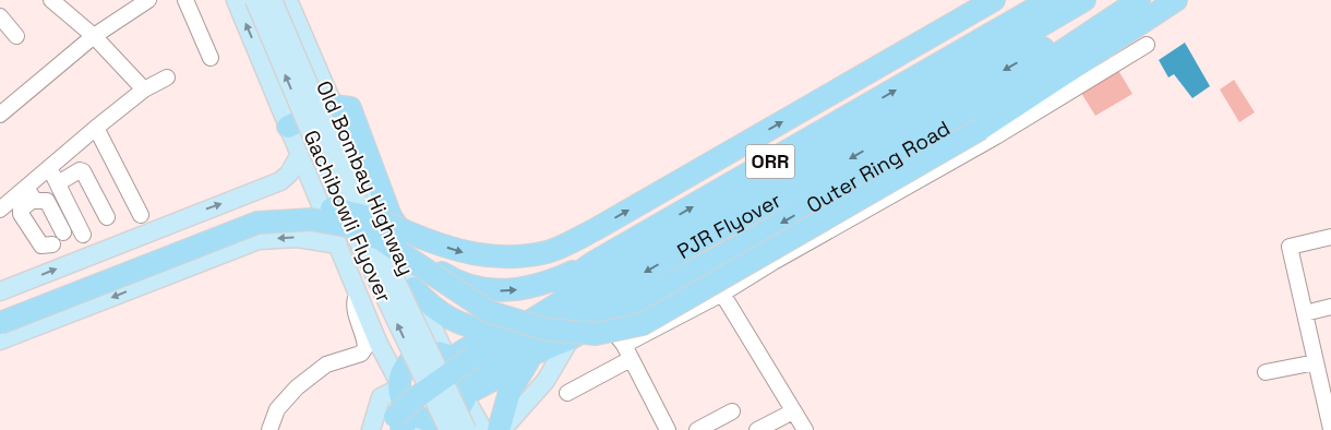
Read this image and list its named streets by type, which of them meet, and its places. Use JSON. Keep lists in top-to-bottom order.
{
  "streets": {
    "highway": ["ORR", "Outer Ring Road", "PJR Flyover"],
    "main road": ["Old Bombay Highway", "Gachibowli Flyover"]
  },
  "crossings": [
    ["ORR", "Outer Ring Road"],
    ["ORR", "Old Bombay Highway"],
    ["ORR", "PJR Flyover"],
    ["Outer Ring Road", "Old Bombay Highway"],
    ["Outer Ring Road", "PJR Flyover"],
    ["Old Bombay Highway", "PJR Flyover"]
  ]
}
